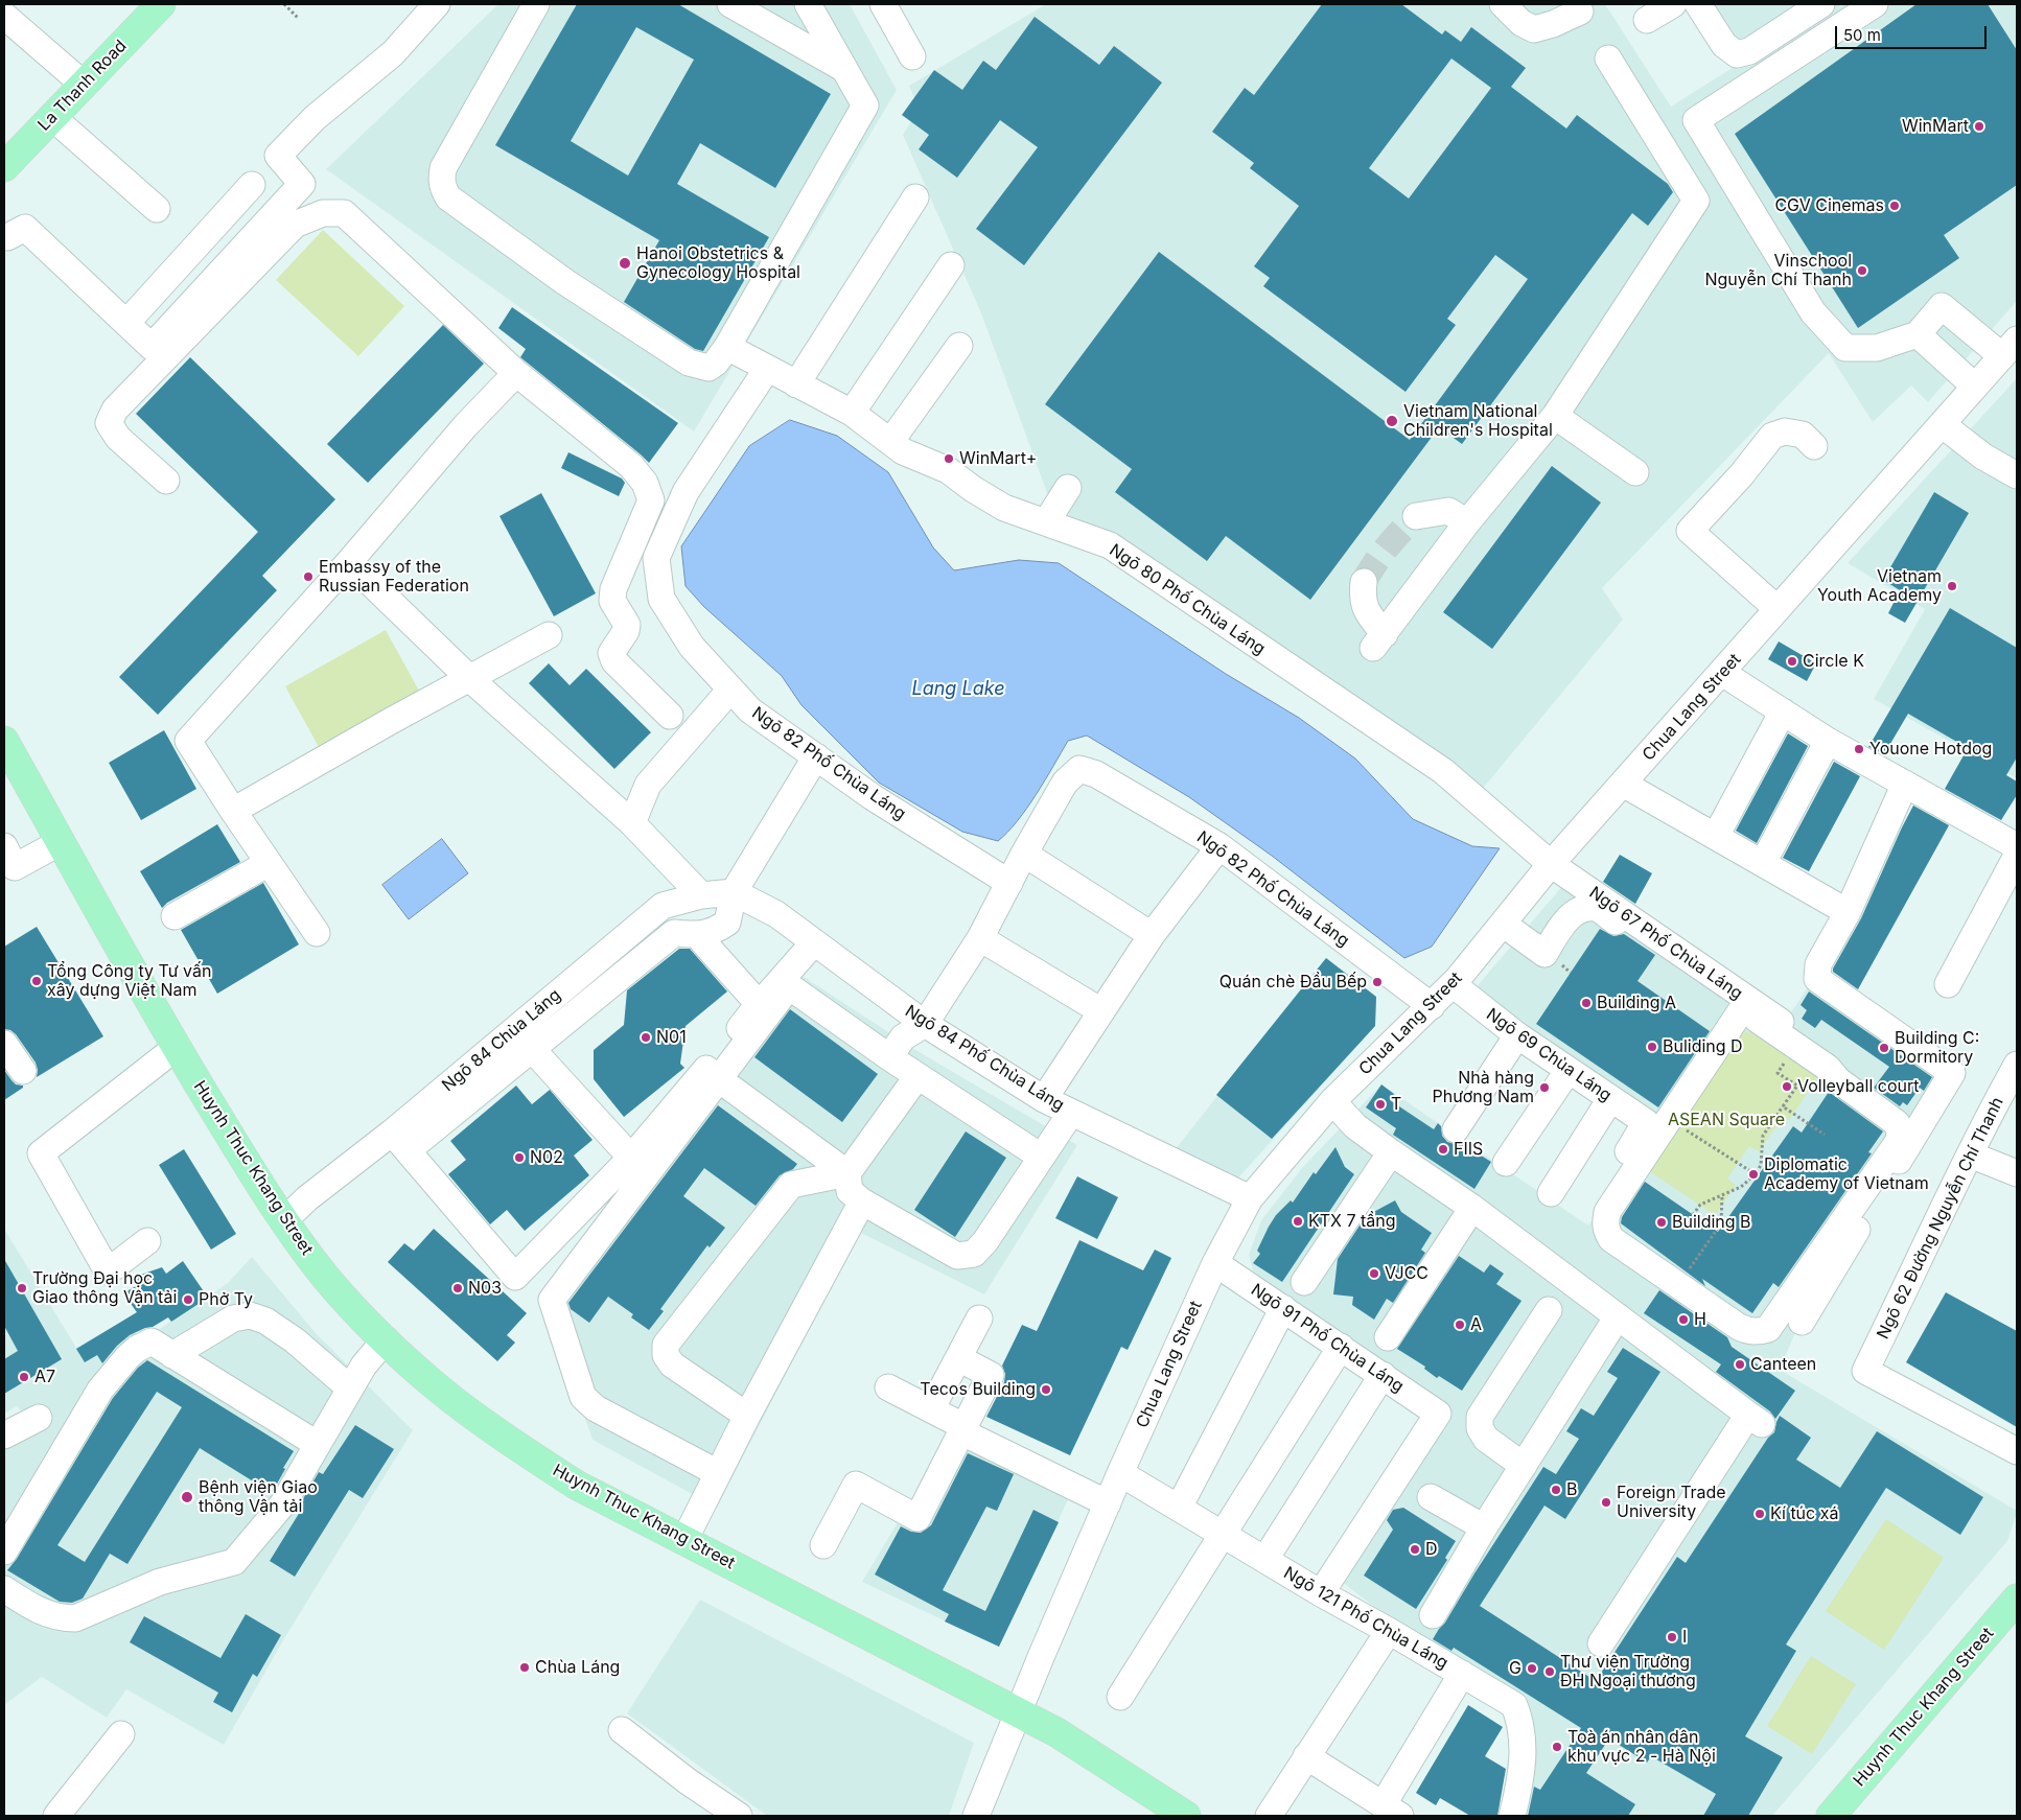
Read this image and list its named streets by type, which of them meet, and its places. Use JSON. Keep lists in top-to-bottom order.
{
  "streets": {
    "main road": ["La Thanh Road", "Huynh Thuc Khang Street"],
    "street": [
      "Ngõ 80 Phố Chùa Láng",
      "Chua Lang Street",
      "Ngõ 82 Phố Chùa Láng",
      "Ngõ 67 Phố Chùa Láng",
      "Ngõ 84 Chùa Láng",
      "Ngõ 69 Chùa Láng",
      "Ngõ 84 Phố Chùa Láng",
      "Ngõ 62 Đường Nguyễn Chí Thanh",
      "Ngõ 91 Phố Chùa Láng",
      "Ngõ 121 Phố Chùa Láng"
    ]
  },
  "crossings": [
    ["Ngõ 80 Phố Chùa Láng", "Chua Lang Street"],
    ["Ngõ 80 Phố Chùa Láng", "Ngõ 82 Phố Chùa Láng"],
    ["Ngõ 80 Phố Chùa Láng", "Ngõ 67 Phố Chùa Láng"],
    ["Chua Lang Street", "Ngõ 82 Phố Chùa Láng"],
    ["Chua Lang Street", "Ngõ 67 Phố Chùa Láng"],
    ["Chua Lang Street", "Ngõ 69 Chùa Láng"],
    ["Chua Lang Street", "Ngõ 84 Phố Chùa Láng"],
    ["Chua Lang Street", "Huynh Thuc Khang Street"],
    ["Chua Lang Street", "Ngõ 91 Phố Chùa Láng"],
    ["Chua Lang Street", "Ngõ 121 Phố Chùa Láng"],
    ["Ngõ 84 Chùa Láng", "Ngõ 84 Phố Chùa Láng"],
    ["Ngõ 84 Chùa Láng", "Huynh Thuc Khang Street"],
    ["Ngõ 91 Phố Chùa Láng", "Ngõ 121 Phố Chùa Láng"]
  ],
  "water": ["Lang Lake"],
  "parks": ["ASEAN Square"],
  "places": [
    "WinMart",
    "CGV Cinemas",
    "Hanoi Obstetrics & Gynecology Hospital",
    "Vinschool Nguyễn Chí Thanh",
    "Vietnam National Children's Hospital",
    "WinMart+",
    "Embassy of the Russian Federation",
    "Vietnam Youth Academy",
    "Circle K",
    "Youone Hotdog",
    "Tổng Công ty Tư vấn xây dựng Việt Nam",
    "Quán chè Đầu Bếp",
    "Building A",
    "N01",
    "Buliding D",
    "Building C: Dormitory",
    "Volleyball court",
    "Nhà hàng Phương Nam",
    "T",
    "FIIS",
    "N02",
    "Diplomatic Academy of Vietnam",
    "KTX 7 tầng",
    "Building B",
    "VJCC",
    "Trường Đại học Giao thông Vận tải",
    "N03",
    "Phở Ty",
    "H",
    "A",
    "Canteen",
    "A7",
    "Tecos Building",
    "B",
    "Bệnh viện Giao thông Vận tải",
    "Foreign Trade University",
    "Kí túc xá",
    "D",
    "I",
    "Chùa Láng",
    "G",
    "Thư viện Trường ĐH Ngoại thương",
    "Toà án nhân dân khu vực 2 - Hà Nội"
  ],
  "scale_bar": "50 m"
}
